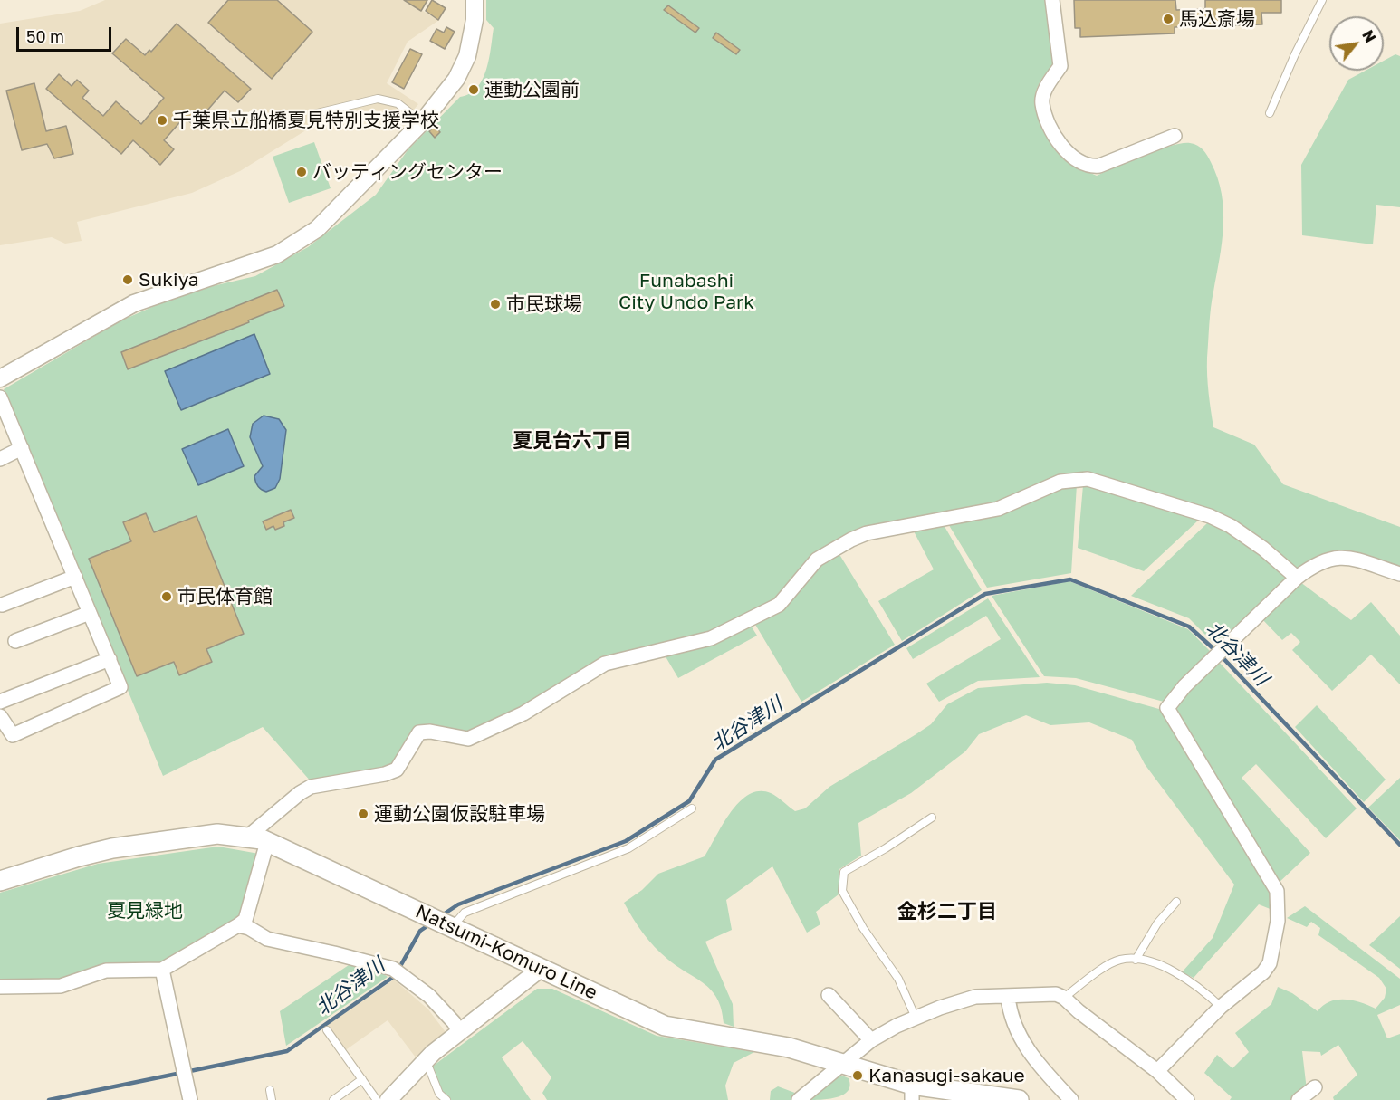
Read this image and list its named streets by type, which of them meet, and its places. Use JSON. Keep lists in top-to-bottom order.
{
  "streets": {
    "main road": ["Natsumi-Komuro Line"]
  },
  "districts": ["夏見台六丁目", "金杉二丁目"],
  "water": ["北谷津川"],
  "parks": ["Funabashi City Undo Park", "夏見緑地"],
  "places": [
    "馬込斎場",
    "運動公園前",
    "千葉県立船橋夏見特別支援学校",
    "バッティングセンター",
    "Sukiya",
    "市民球場",
    "市民体育館",
    "運動公園仮設駐車場",
    "Kanasugi-sakaue"
  ],
  "scale_bar": "50 m",
  "north": "top right"
}
